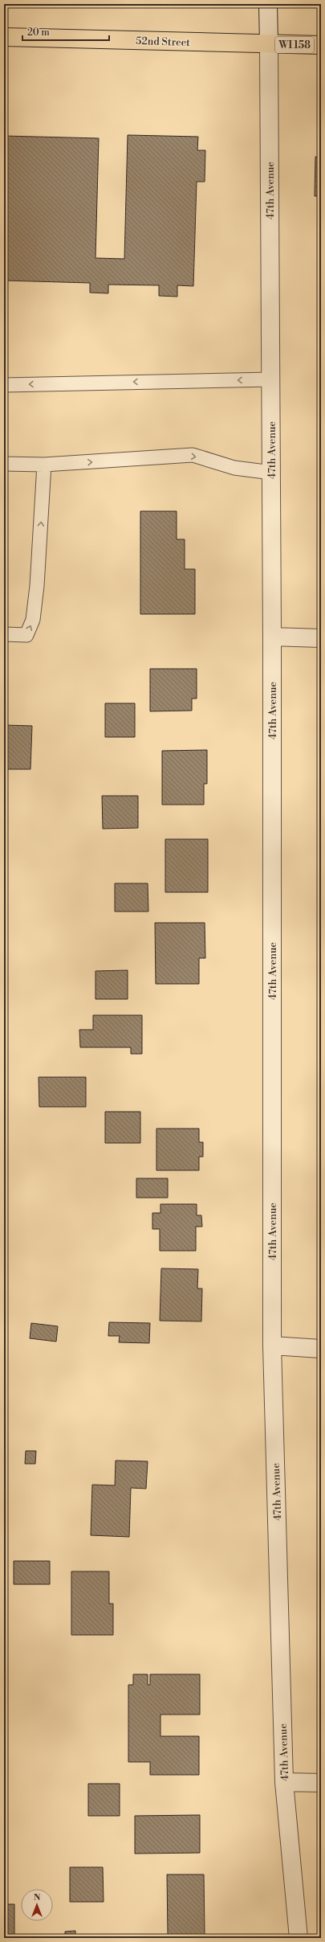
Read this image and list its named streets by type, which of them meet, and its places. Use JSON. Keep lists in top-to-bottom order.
{
  "streets": {
    "main road": ["52nd Street", "WI 158"],
    "street": ["47th Avenue"]
  },
  "crossings": [
    ["52nd Street", "47th Avenue"]
  ],
  "scale_bar": "20 m",
  "north": "top"
}
